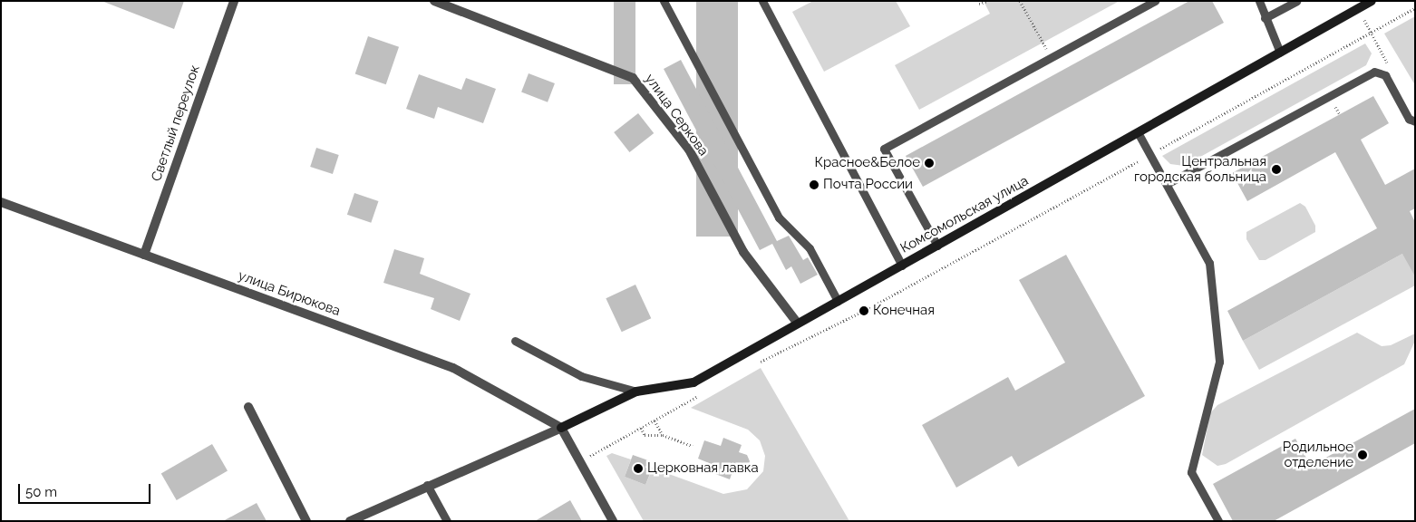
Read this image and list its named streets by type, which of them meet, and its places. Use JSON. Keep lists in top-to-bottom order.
{
  "streets": {
    "street": [
      "улица Серкова",
      "Светлый переулок",
      "Комсомольская улица",
      "улица Бирюкова"
    ]
  },
  "crossings": [
    ["улица Серкова", "Комсомольская улица"],
    ["Светлый переулок", "улица Бирюкова"],
    ["Комсомольская улица", "улица Бирюкова"]
  ],
  "places": [
    "Красное&Белое",
    "Центральная городская больница",
    "Почта России",
    "Конечная",
    "Родильное отделение",
    "Церковная лавка"
  ],
  "scale_bar": "50 m"
}
